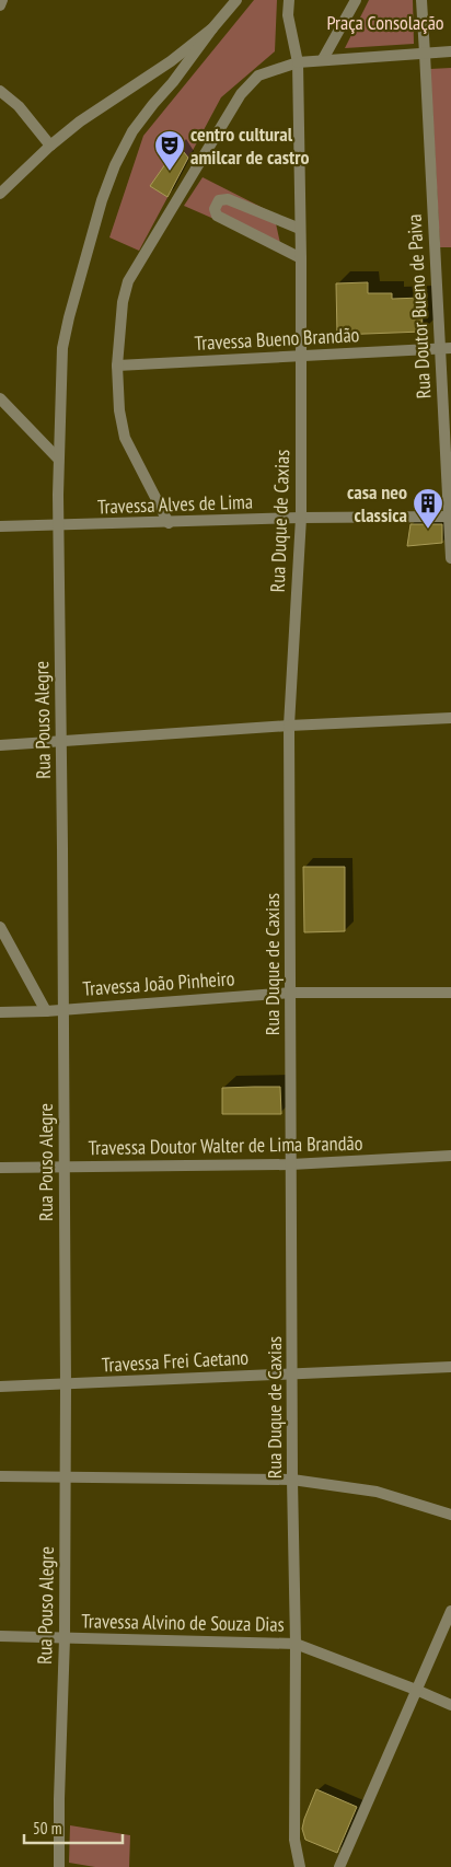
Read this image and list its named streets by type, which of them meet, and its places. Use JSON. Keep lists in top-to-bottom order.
{
  "streets": {
    "street": [
      "Rua Doutor Bueno de Paiva",
      "Travessa Bueno Brandão",
      "Travessa Alves de Lima",
      "Rua Duque de Caxias",
      "Rua Pouso Alegre",
      "Travessa João Pinheiro",
      "Travessa Doutor Walter de Lima Brandão",
      "Travessa Frei Caetano",
      "Travessa Alvino de Souza Dias"
    ]
  },
  "crossings": [
    ["Rua Doutor Bueno de Paiva", "Travessa Bueno Brandão"],
    ["Rua Doutor Bueno de Paiva", "Travessa Alves de Lima"],
    ["Travessa Bueno Brandão", "Rua Duque de Caxias"],
    ["Travessa Alves de Lima", "Rua Duque de Caxias"],
    ["Travessa Alves de Lima", "Rua Pouso Alegre"],
    ["Rua Duque de Caxias", "Travessa João Pinheiro"],
    ["Rua Duque de Caxias", "Travessa Doutor Walter de Lima Brandão"],
    ["Rua Duque de Caxias", "Travessa Frei Caetano"],
    ["Rua Duque de Caxias", "Travessa Alvino de Souza Dias"],
    ["Rua Pouso Alegre", "Travessa João Pinheiro"],
    ["Rua Pouso Alegre", "Travessa Doutor Walter de Lima Brandão"],
    ["Rua Pouso Alegre", "Travessa Frei Caetano"],
    ["Rua Pouso Alegre", "Travessa Alvino de Souza Dias"]
  ],
  "parks": ["Praça Consolação"],
  "places": {
    "theatre": ["centro cultural amilcar de castro"],
    "building": ["casa neo classica"]
  },
  "scale_bar": "50 m"
}
